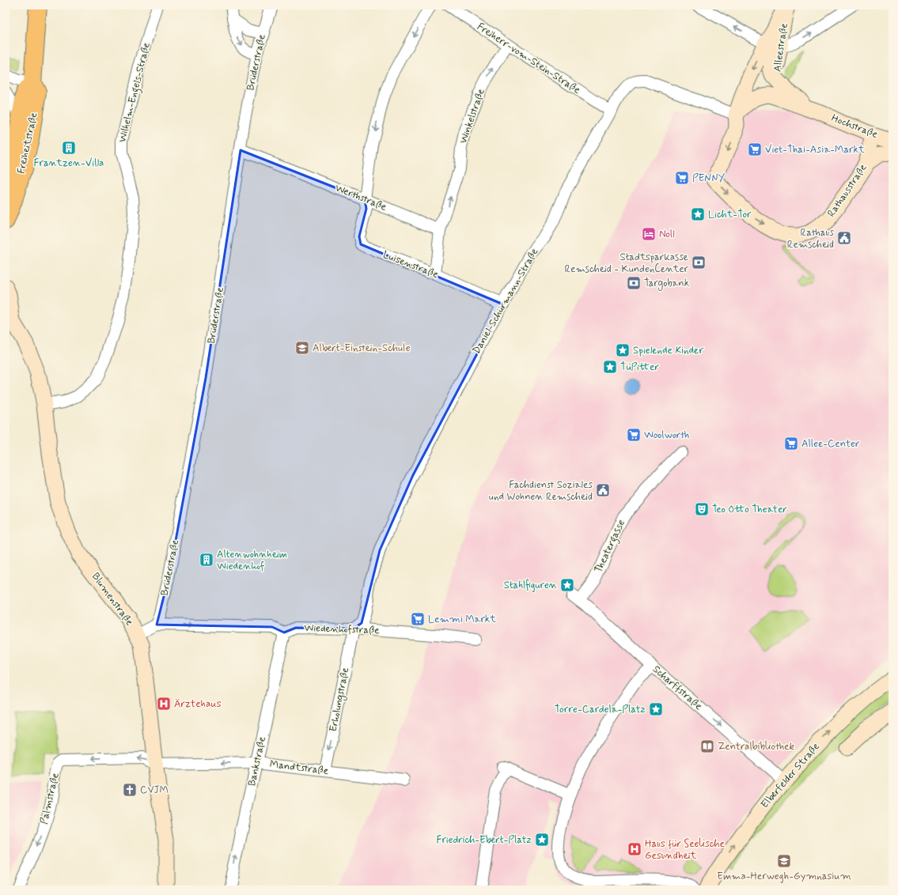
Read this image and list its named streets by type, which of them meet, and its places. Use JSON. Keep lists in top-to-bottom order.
{
  "streets": {
    "main road": ["Freiheitstraße"],
    "street": [
      "Alleestraße",
      "Freiherr-vom-Stein-Straße",
      "Brüderstraße",
      "Wilhelm-Engels-Straße",
      "Winkelstraße",
      "Hochstraße",
      "Rathausstraße",
      "Werthstraße",
      "Luisenstraße",
      "Daniel-Schürmann-Straße",
      "Theatergasse",
      "Blumenstraße",
      "Wiedenhofstraße",
      "Scharffstraße",
      "Erholungstraße",
      "Bankstraße",
      "Mandtstraße",
      "Elberfelder Straße",
      "Palmstraße"
    ]
  },
  "crossings": [
    ["Alleestraße", "Hochstraße"],
    ["Alleestraße", "Rathausstraße"],
    ["Alleestraße", "Daniel-Schürmann-Straße"],
    ["Freiherr-vom-Stein-Straße", "Winkelstraße"],
    ["Freiherr-vom-Stein-Straße", "Daniel-Schürmann-Straße"],
    ["Brüderstraße", "Werthstraße"],
    ["Wilhelm-Engels-Straße", "Blumenstraße"],
    ["Winkelstraße", "Werthstraße"],
    ["Hochstraße", "Rathausstraße"],
    ["Hochstraße", "Daniel-Schürmann-Straße"],
    ["Werthstraße", "Luisenstraße"],
    ["Luisenstraße", "Daniel-Schürmann-Straße"],
    ["Daniel-Schürmann-Straße", "Wiedenhofstraße"],
    ["Daniel-Schürmann-Straße", "Erholungstraße"],
    ["Theatergasse", "Scharffstraße"],
    ["Blumenstraße", "Mandtstraße"],
    ["Blumenstraße", "Palmstraße"],
    ["Wiedenhofstraße", "Erholungstraße"],
    ["Wiedenhofstraße", "Bankstraße"],
    ["Scharffstraße", "Elberfelder Straße"],
    ["Erholungstraße", "Mandtstraße"],
    ["Bankstraße", "Mandtstraße"],
    ["Mandtstraße", "Palmstraße"]
  ],
  "one_way": [
    "Scharffstraße",
    "Erholungstraße",
    "Bankstraße",
    "Mandtstraße",
    "Elberfelder Straße"
  ],
  "places": {
    "building": ["Frantzen-Villa", "Altenwohnheim Wiedenhof"],
    "supermarket": [
      "Viet-Thai-Asia-Markt",
      "PENNY",
      "Woolworth",
      "Allee-Center",
      "Lemmi Markt"
    ],
    "place": [
      "Licht-Tor",
      "Spielende Kinder",
      "TüPitter",
      "Stahlfiguren",
      "Torre-Cardela-Platz",
      "Friedrich-Ebert-Platz"
    ],
    "hotel": ["Noll"],
    "public building": ["Rathaus Remscheid", "Fachdienst Soziales und Wohnen Remscheid"],
    "bank": ["Stadtsparkasse Remscheid - KundenCenter", "Targobank"],
    "school or university": ["Albert-Einstein-Schule", "Emma-Herwegh-Gymnasium"],
    "theatre": ["Teo Otto Theater"],
    "hospital": ["Ärztehaus", "Haus für Seelische Gesundheit"],
    "library": ["Zentralbibliothek"],
    "church": ["CVJM"]
  }
}
